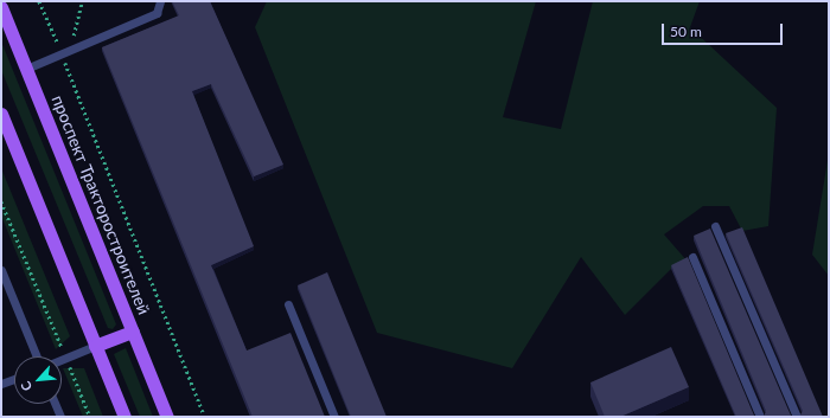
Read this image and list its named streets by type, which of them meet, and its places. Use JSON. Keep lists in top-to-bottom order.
{
  "streets": {
    "main road": ["проспект Тракторостроителей"]
  },
  "scale_bar": "50 m",
  "north": "bottom left"
}
